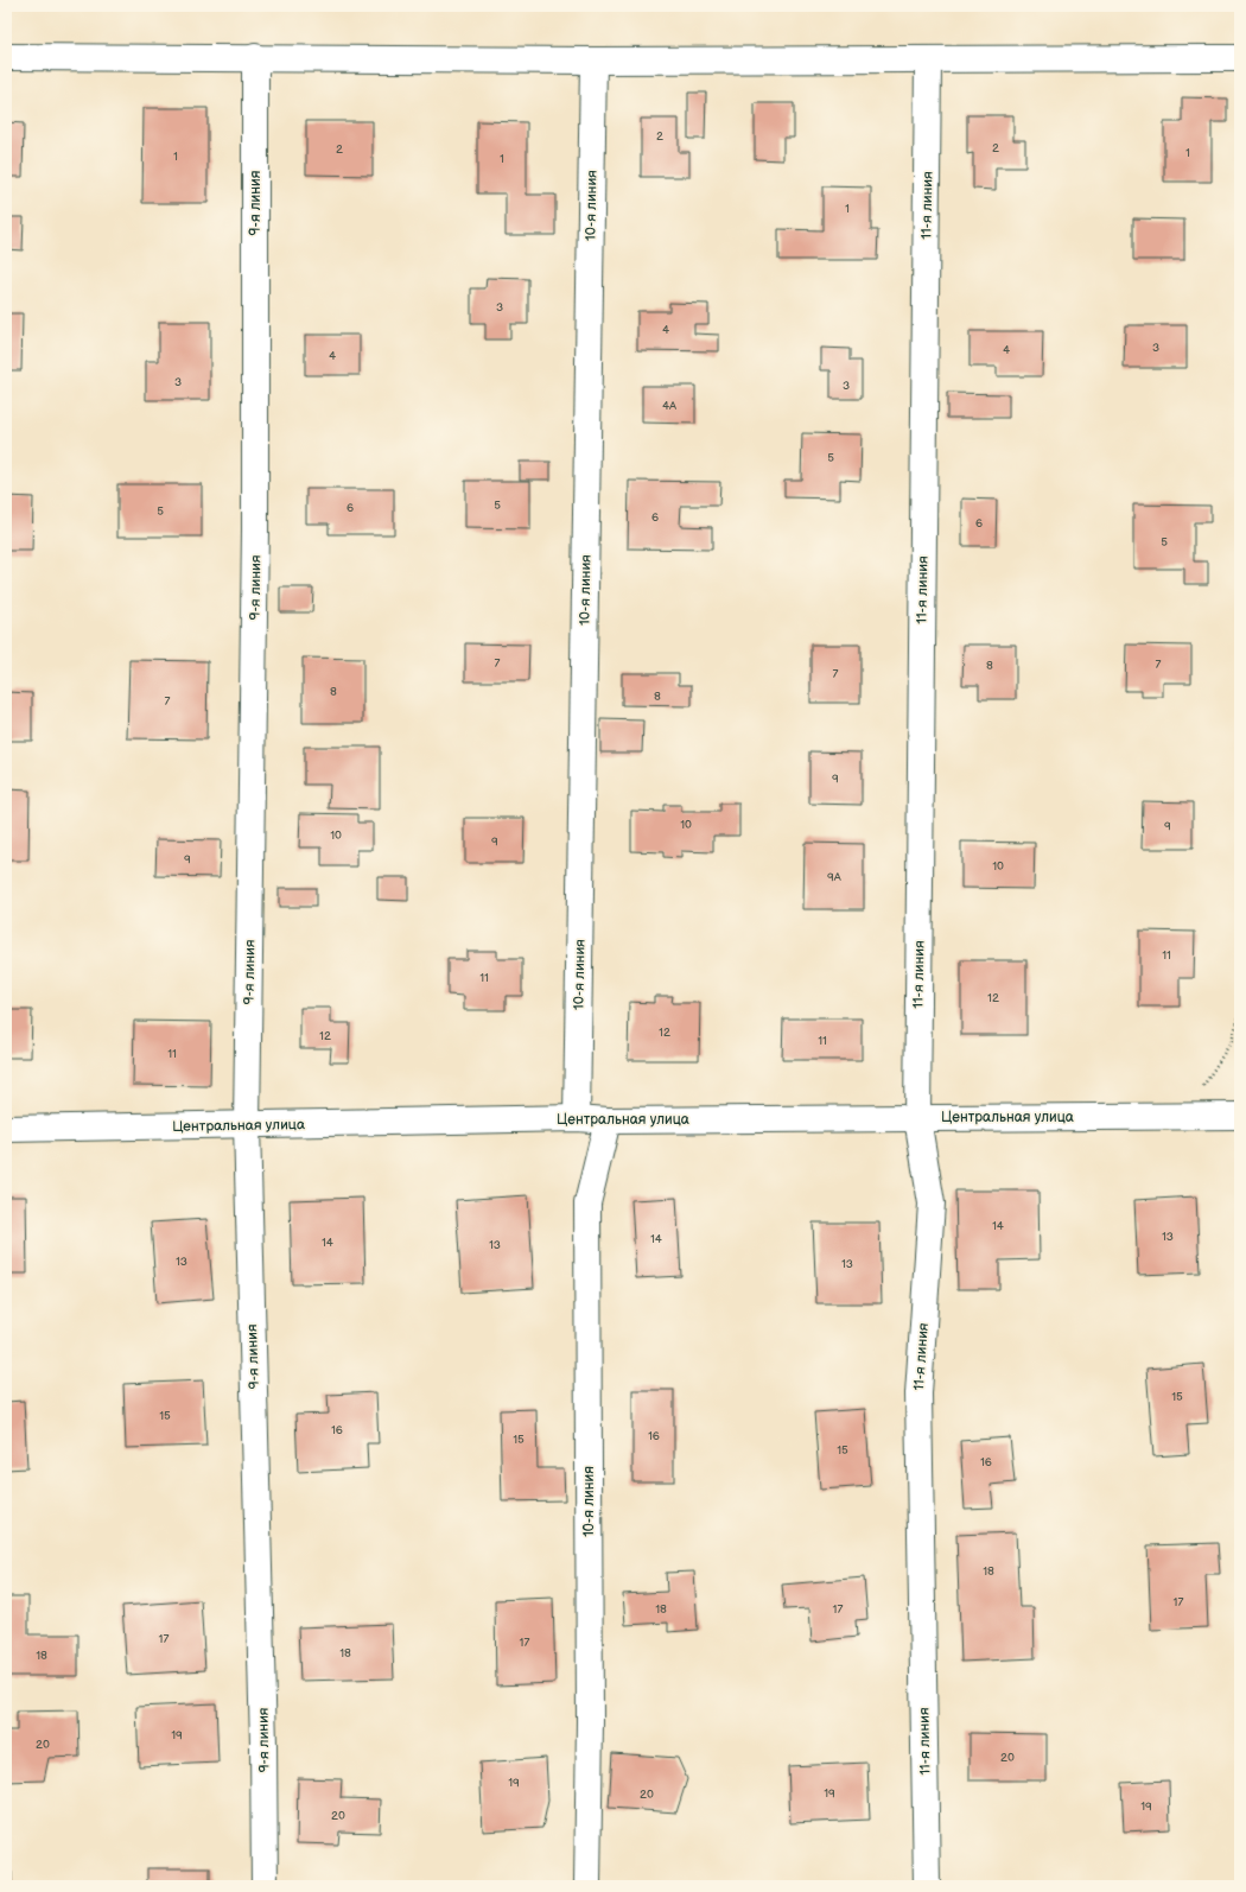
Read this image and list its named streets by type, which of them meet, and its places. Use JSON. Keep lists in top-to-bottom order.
{
  "streets": {
    "street": [
      "9-я линия",
      "10-я линия",
      "11-я линия",
      "Центральная улица"
    ]
  },
  "crossings": [
    ["9-я линия", "Центральная улица"],
    ["10-я линия", "Центральная улица"],
    ["11-я линия", "Центральная улица"]
  ],
  "house_numbers": [
    "2",
    "2",
    "2",
    "1",
    "1",
    "1",
    "1",
    "3",
    "4",
    "3",
    "4",
    "4",
    "3",
    "3",
    "4А",
    "5",
    "5",
    "6",
    "5",
    "6",
    "6",
    "5",
    "7",
    "7",
    "8",
    "7",
    "8",
    "8",
    "7",
    "9",
    "10",
    "9",
    "10",
    "9",
    "9",
    "10",
    "9А",
    "11",
    "11",
    "12",
    "12",
    "12",
    "11",
    "11",
    "14",
    "13",
    "14",
    "14",
    "13",
    "13",
    "13",
    "15",
    "15",
    "16",
    "16",
    "15",
    "15",
    "16",
    "18",
    "17",
    "18",
    "17",
    "17",
    "17",
    "18",
    "18",
    "19",
    "20",
    "20",
    "19",
    "19",
    "20",
    "19",
    "20"
  ]
}
